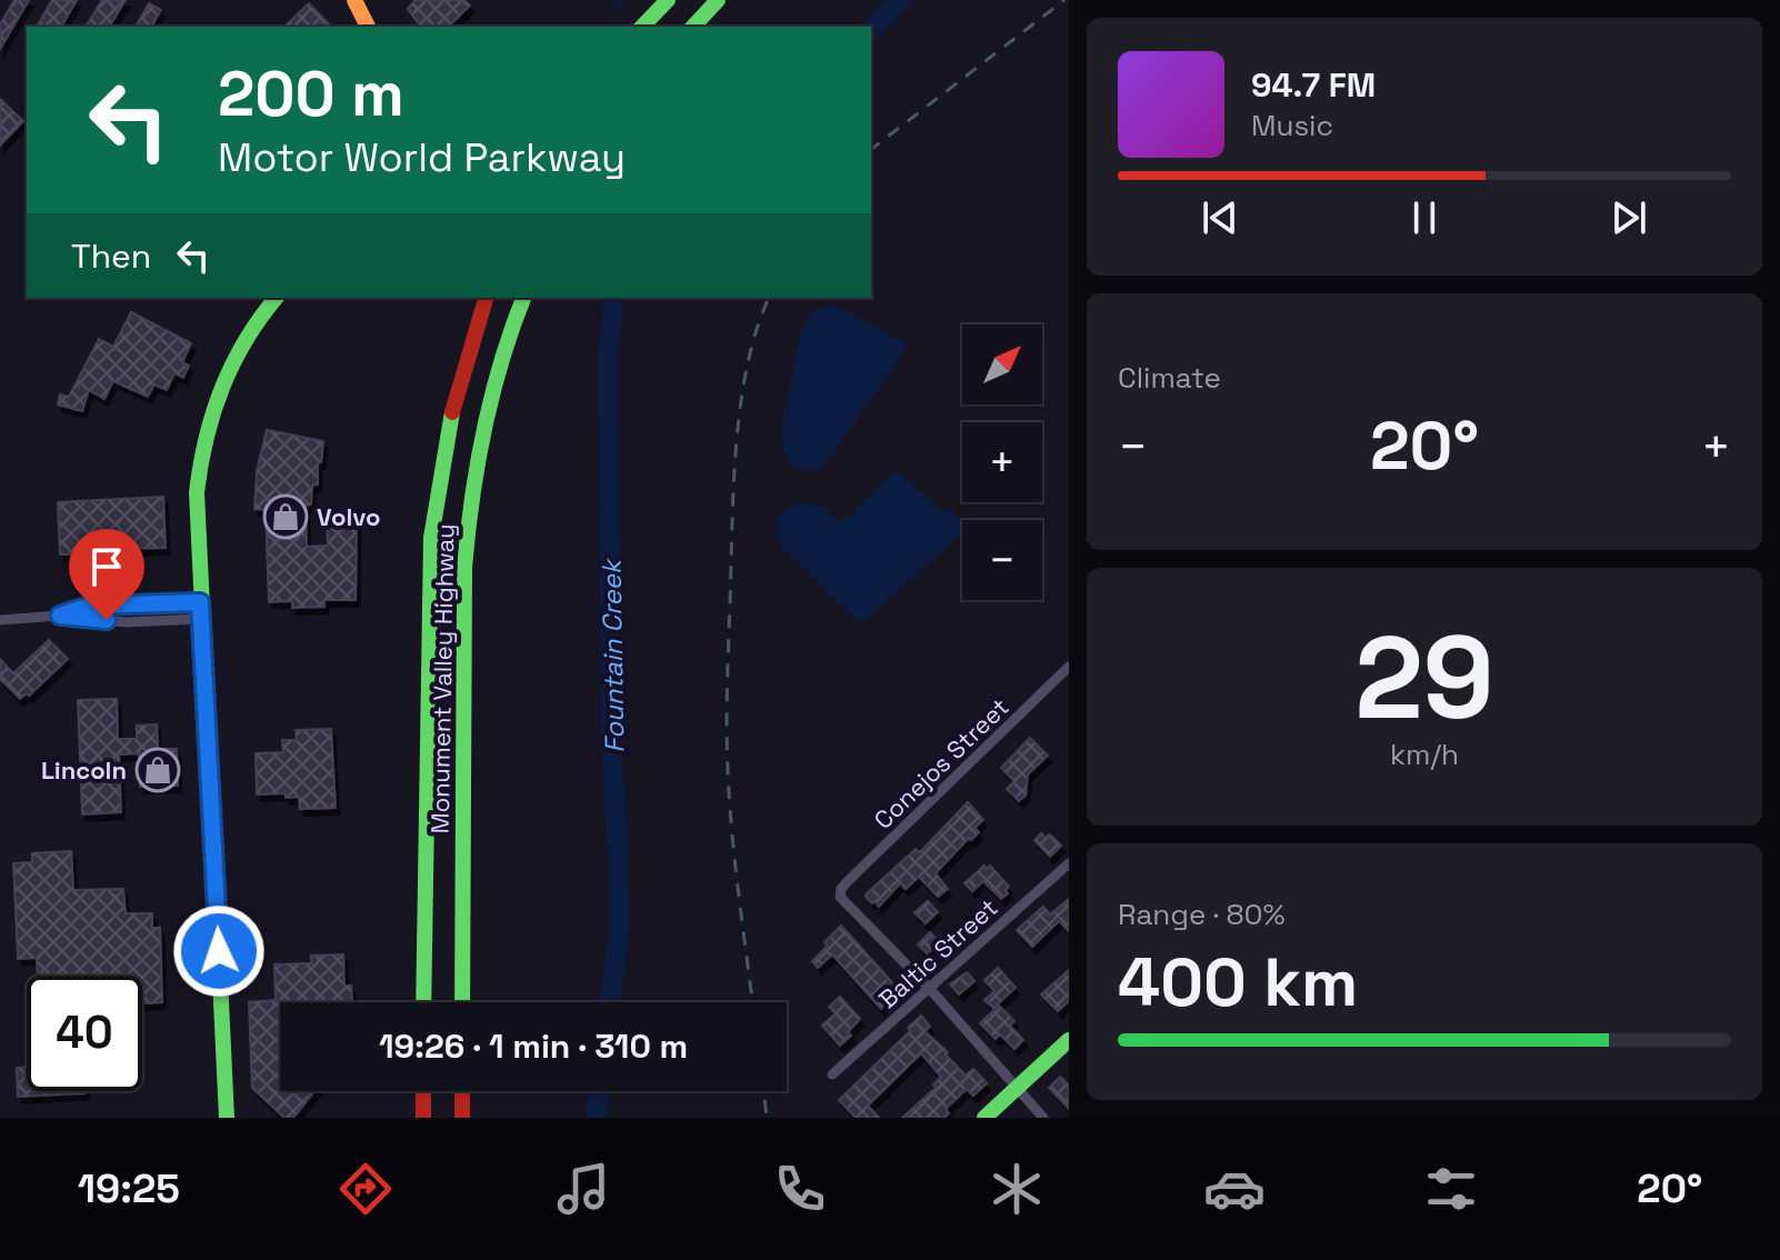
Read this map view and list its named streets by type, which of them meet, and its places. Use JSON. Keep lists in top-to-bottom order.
{
  "streets": {
    "main road": ["Monument Valley Highway"],
    "street": ["Conejos Street", "Baltic Street"]
  },
  "crossings": [
    ["Conejos Street", "Baltic Street"]
  ],
  "water": ["Fountain Creek"],
  "places": {
    "shop": ["Volvo", "Lincoln"]
  },
  "north": "top right",
  "page": {
    "turn": ["200 m", "Motor World Parkway"],
    "song": ["94.7 FM", "Music"],
    "then": "Then",
    "tile": [
      "Climate",
      ["29", "km/h"],
      ["Range · 80%", "400 km"]
    ],
    "map_buttons": ["+", "−"],
    "heat": ["−", "20°", "+"],
    "limit": "40",
    "trip": "19:26 · 1 min · 310 m",
    "tabs": ["19:25", "20°"]
  }
}
